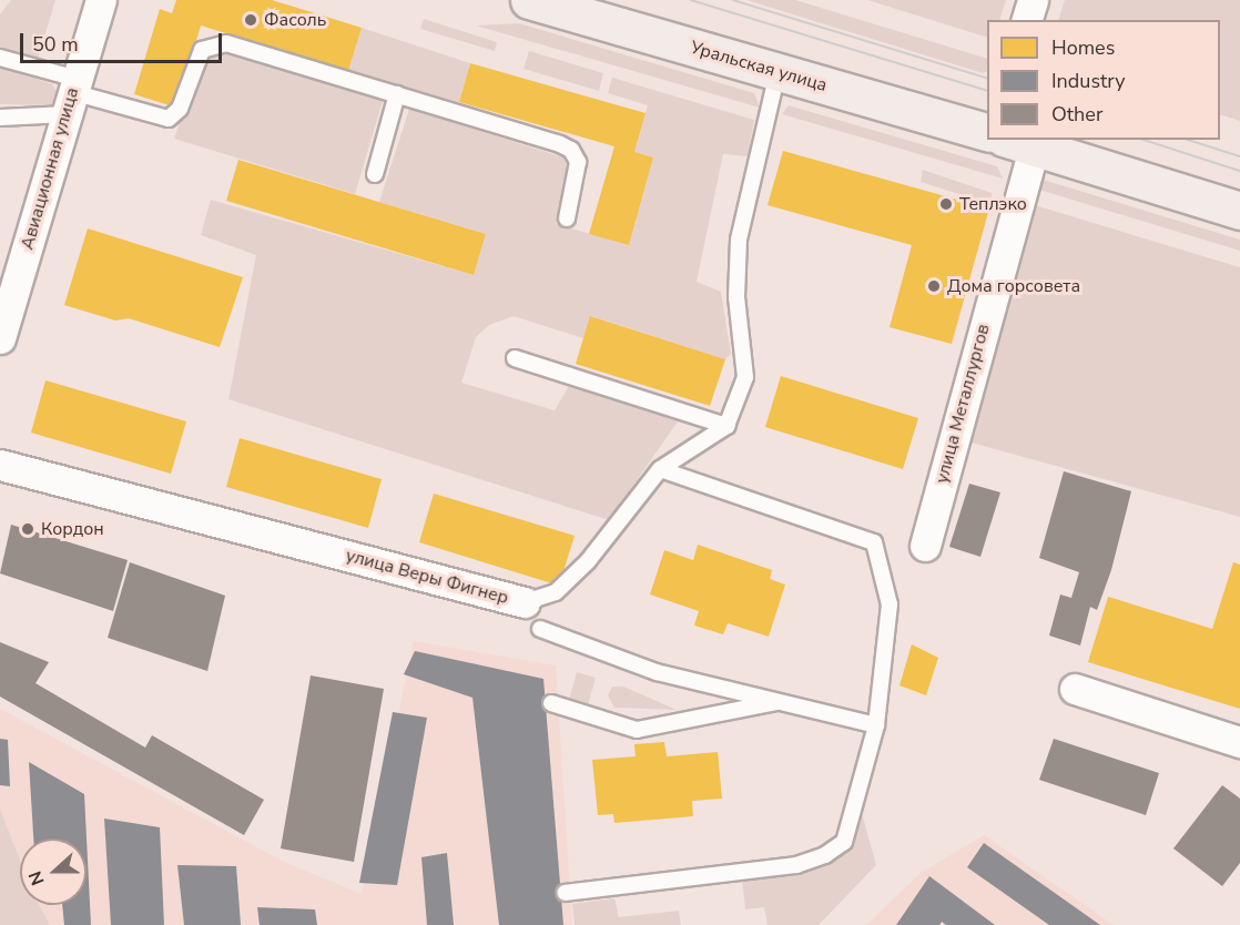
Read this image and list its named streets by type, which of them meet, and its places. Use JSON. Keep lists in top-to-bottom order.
{
  "streets": {
    "main road": ["Уральская улица"],
    "street": ["Авиационная улица", "улица Металлургов", "улица Веры Фигнер"]
  },
  "places": [
    "Фасоль",
    "Теплэко",
    "Дома горсовета",
    "Кордон"
  ],
  "legend": ["Homes", "Industry", "Other"],
  "scale_bar": "50 m",
  "north": "left"
}
